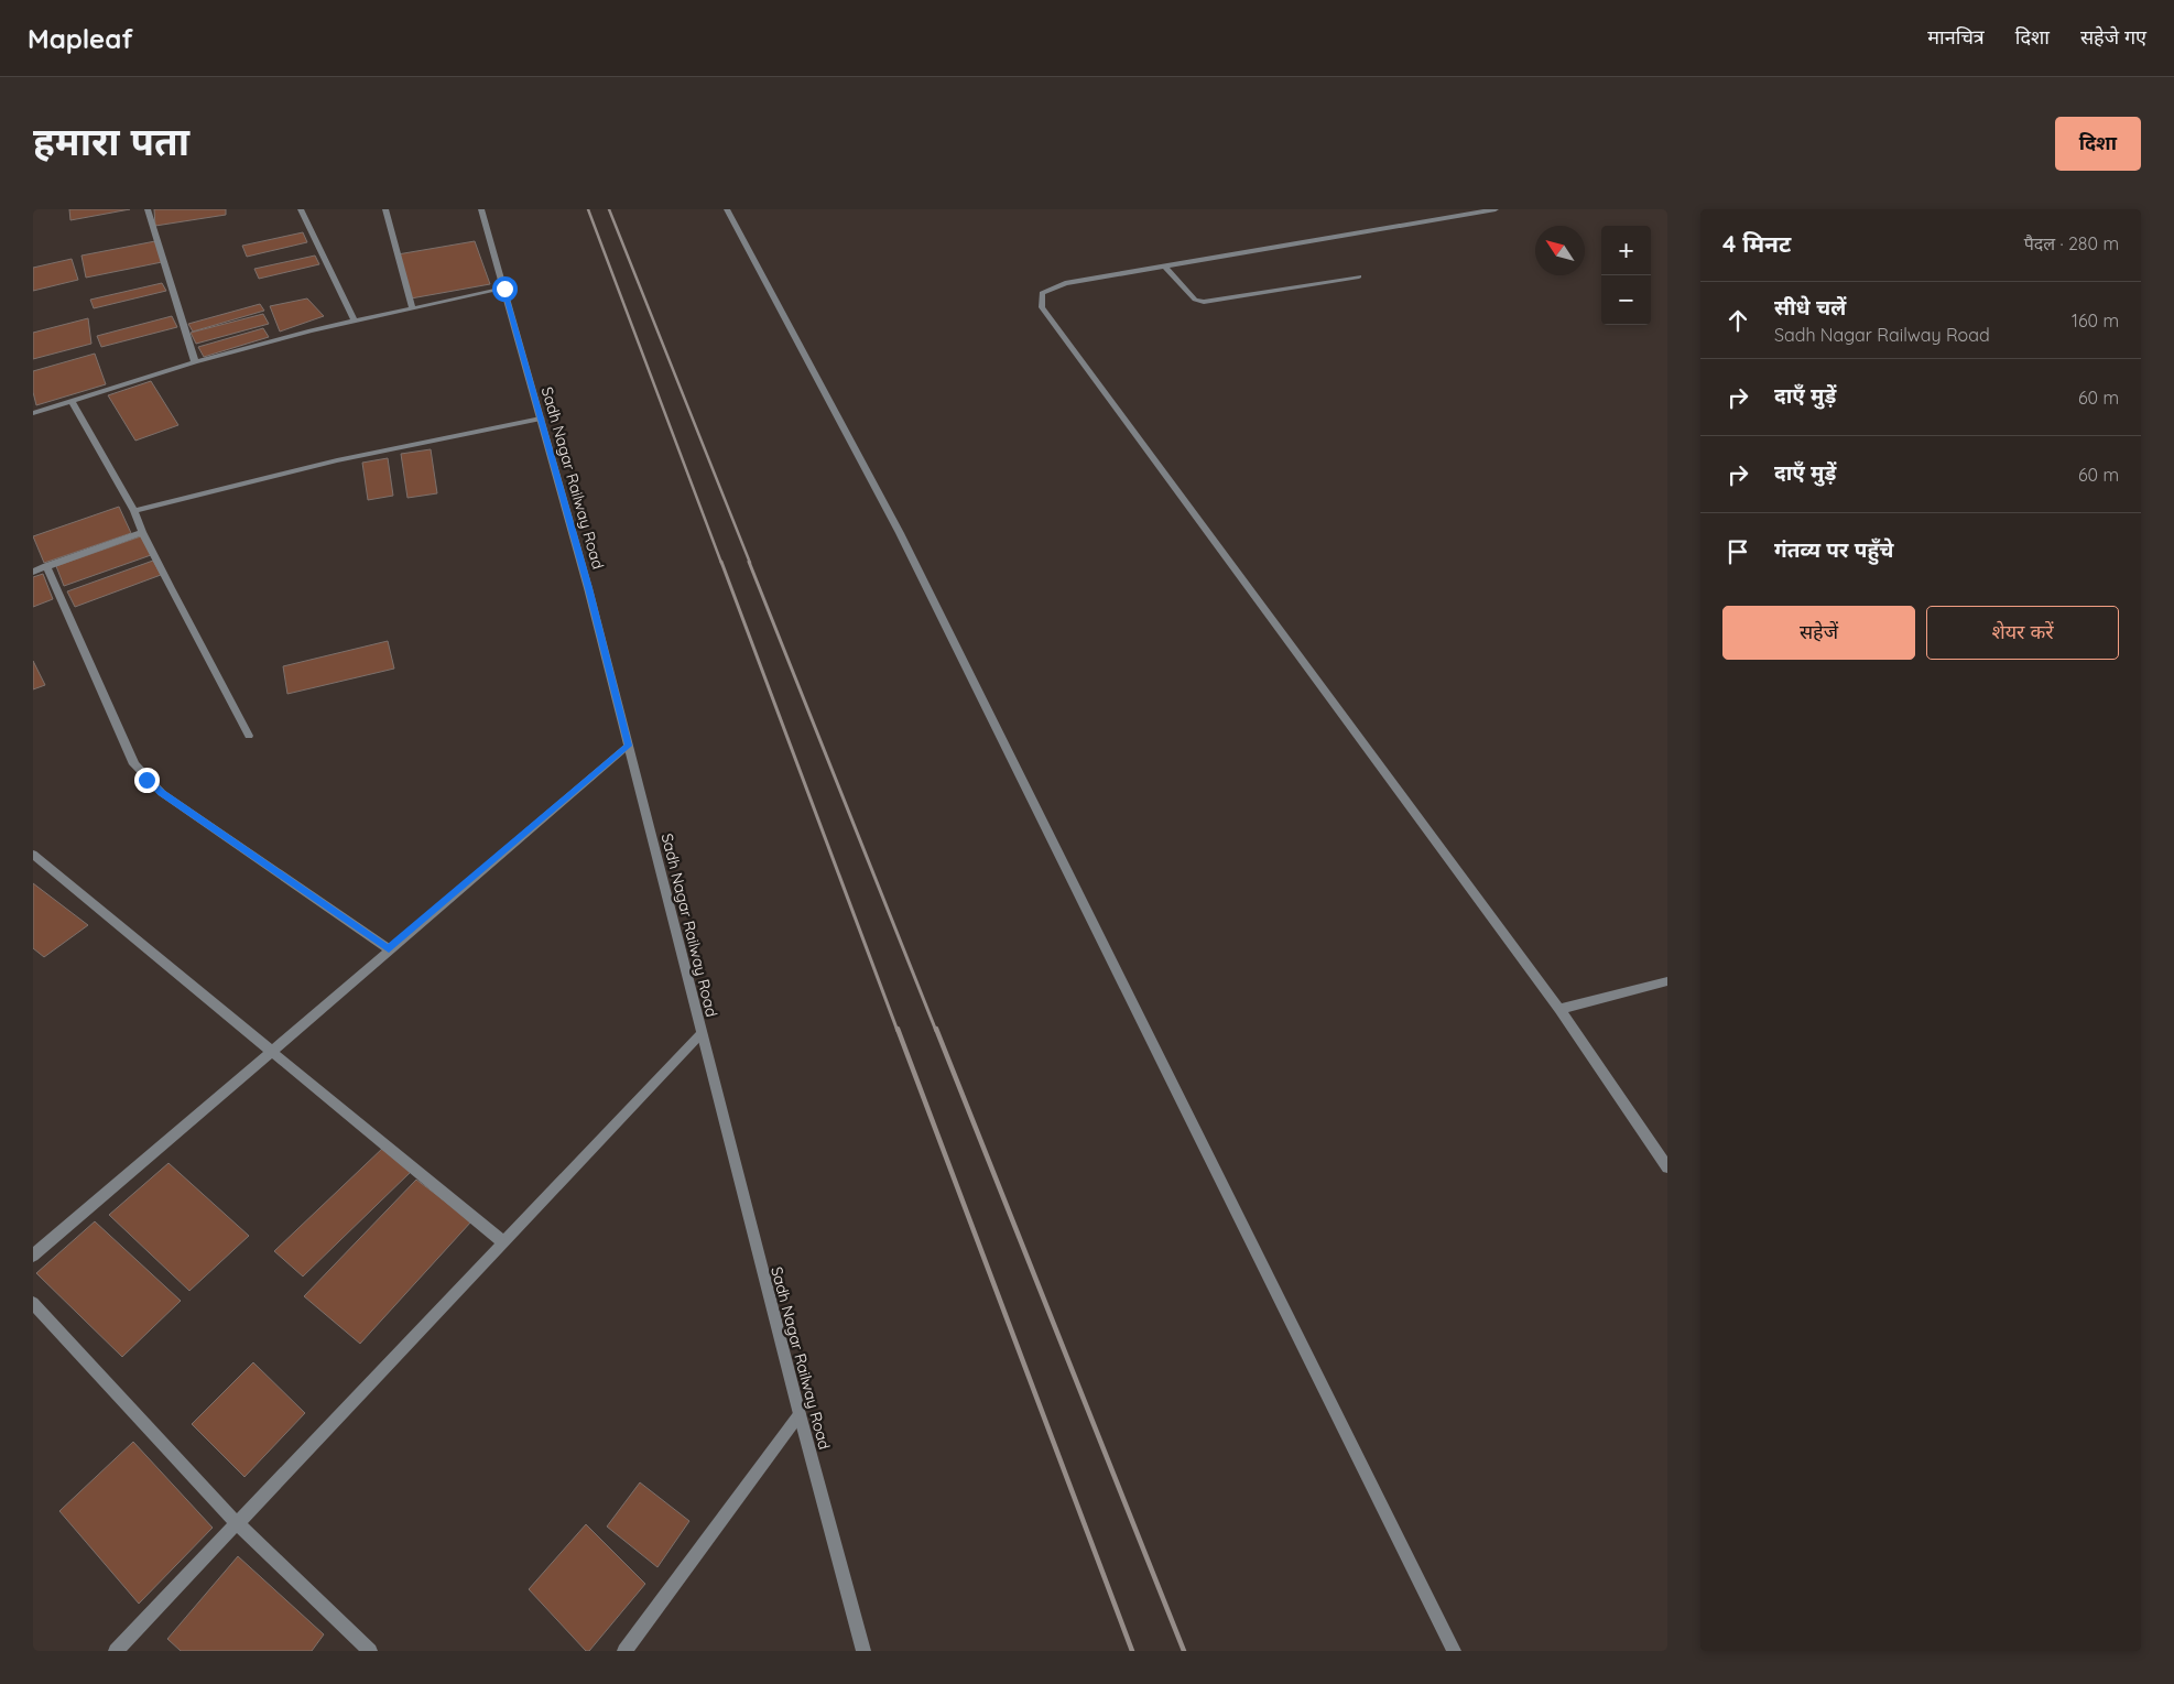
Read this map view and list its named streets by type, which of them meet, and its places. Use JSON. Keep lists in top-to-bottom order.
{
  "streets": {
    "street": ["Sadh Nagar Railway Road"]
  },
  "north": "top left",
  "page": {
    "header": "Mapleaf",
    "nav": ["मानचित्र", "दिशा", "सहेजे गए"],
    "title": "हमारा पता",
    "buttons": [
      "दिशा",
      ["सहेजें", "शेयर करें"]
    ],
    "heading": ["4 मिनट", "पैदल · 280 m"],
    "map_buttons": ["+", "−"],
    "list": [
      ["सीधे चलें", "Sadh Nagar Railway Road", "160 m"],
      ["दाएँ मुड़ें", "60 m"],
      ["दाएँ मुड़ें", "60 m"],
      "गंतव्य पर पहुँचे"
    ]
  }
}
